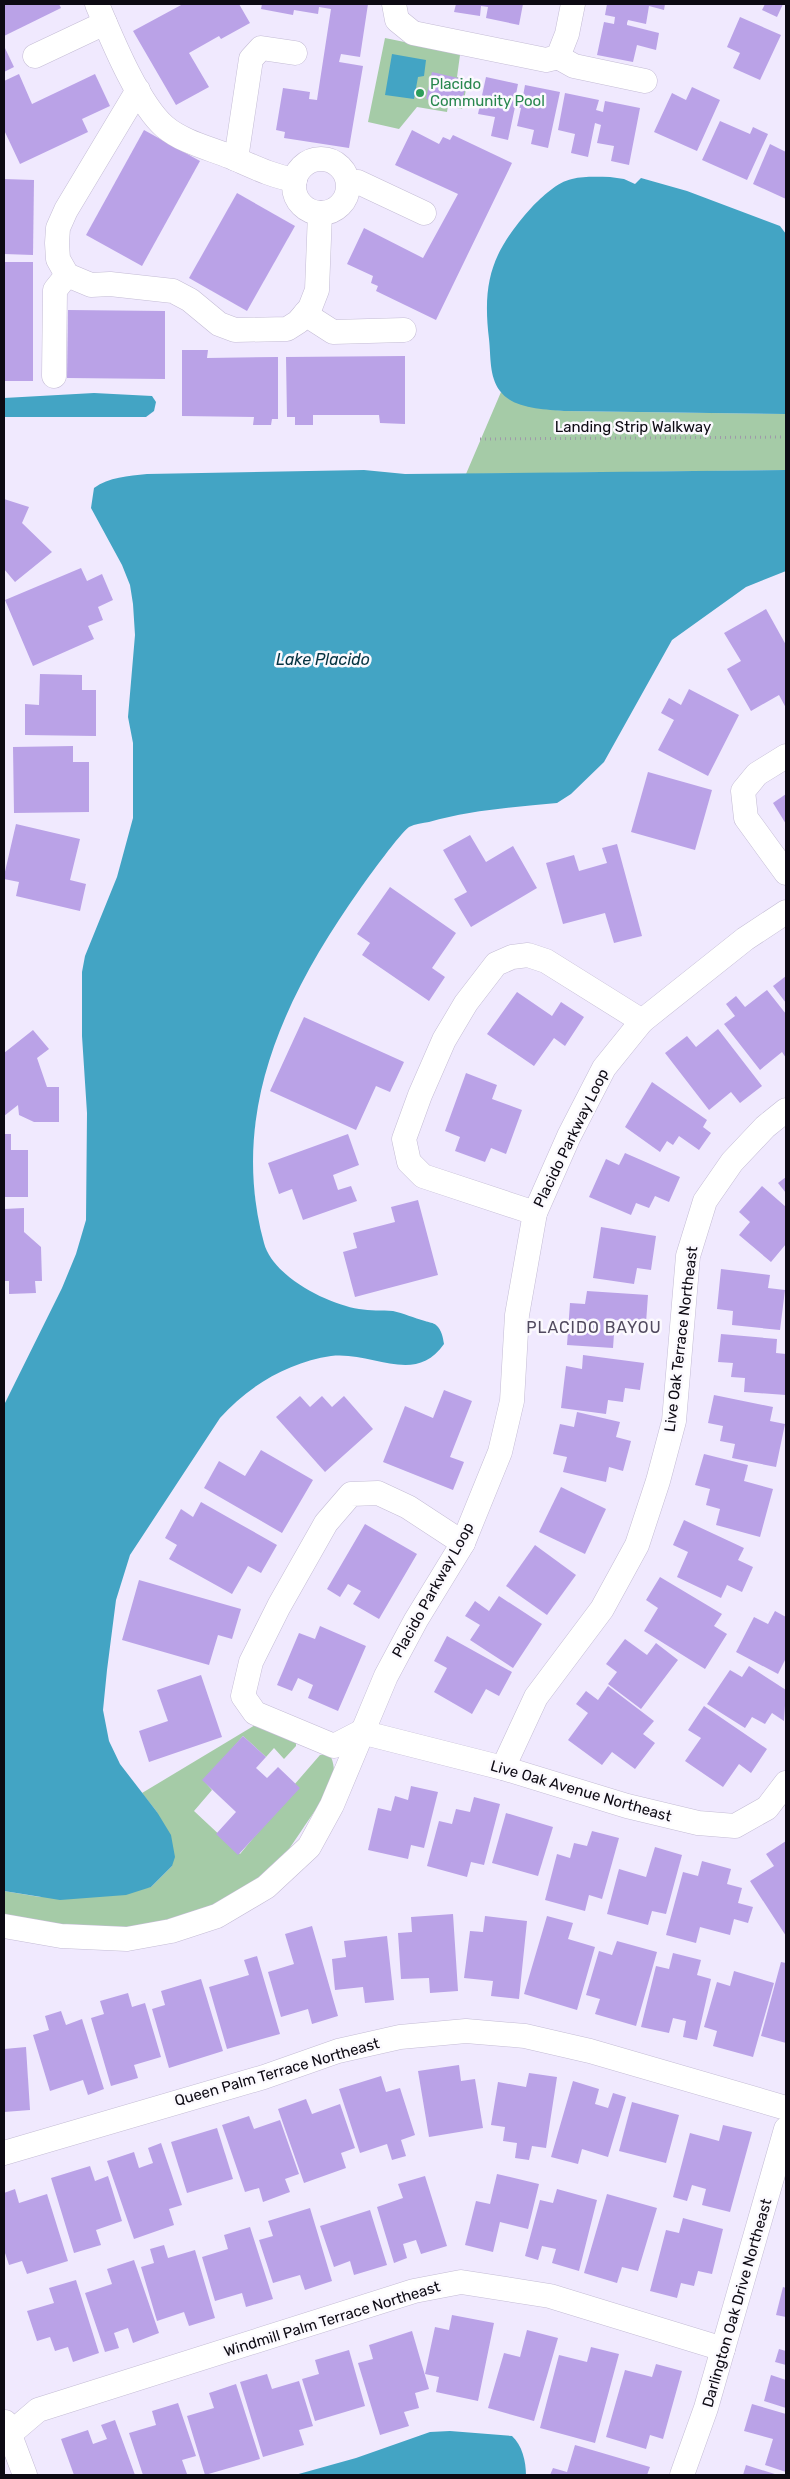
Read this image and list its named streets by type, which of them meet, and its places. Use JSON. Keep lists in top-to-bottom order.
{
  "streets": {
    "street": [
      "Placido Parkway Loop",
      "Live Oak Terrace Northeast",
      "Live Oak Avenue Northeast",
      "Queen Palm Terrace Northeast",
      "Darlington Oak Drive Northeast",
      "Windmill Palm Terrace Northeast"
    ],
    "path": ["Landing Strip Walkway"]
  },
  "crossings": [
    ["Placido Parkway Loop", "Live Oak Avenue Northeast"],
    ["Live Oak Terrace Northeast", "Live Oak Avenue Northeast"],
    ["Darlington Oak Drive Northeast", "Windmill Palm Terrace Northeast"]
  ],
  "districts": ["PLACIDO BAYOU"],
  "water": ["Lake Placido"],
  "places": ["Placido Community Pool"]
}
